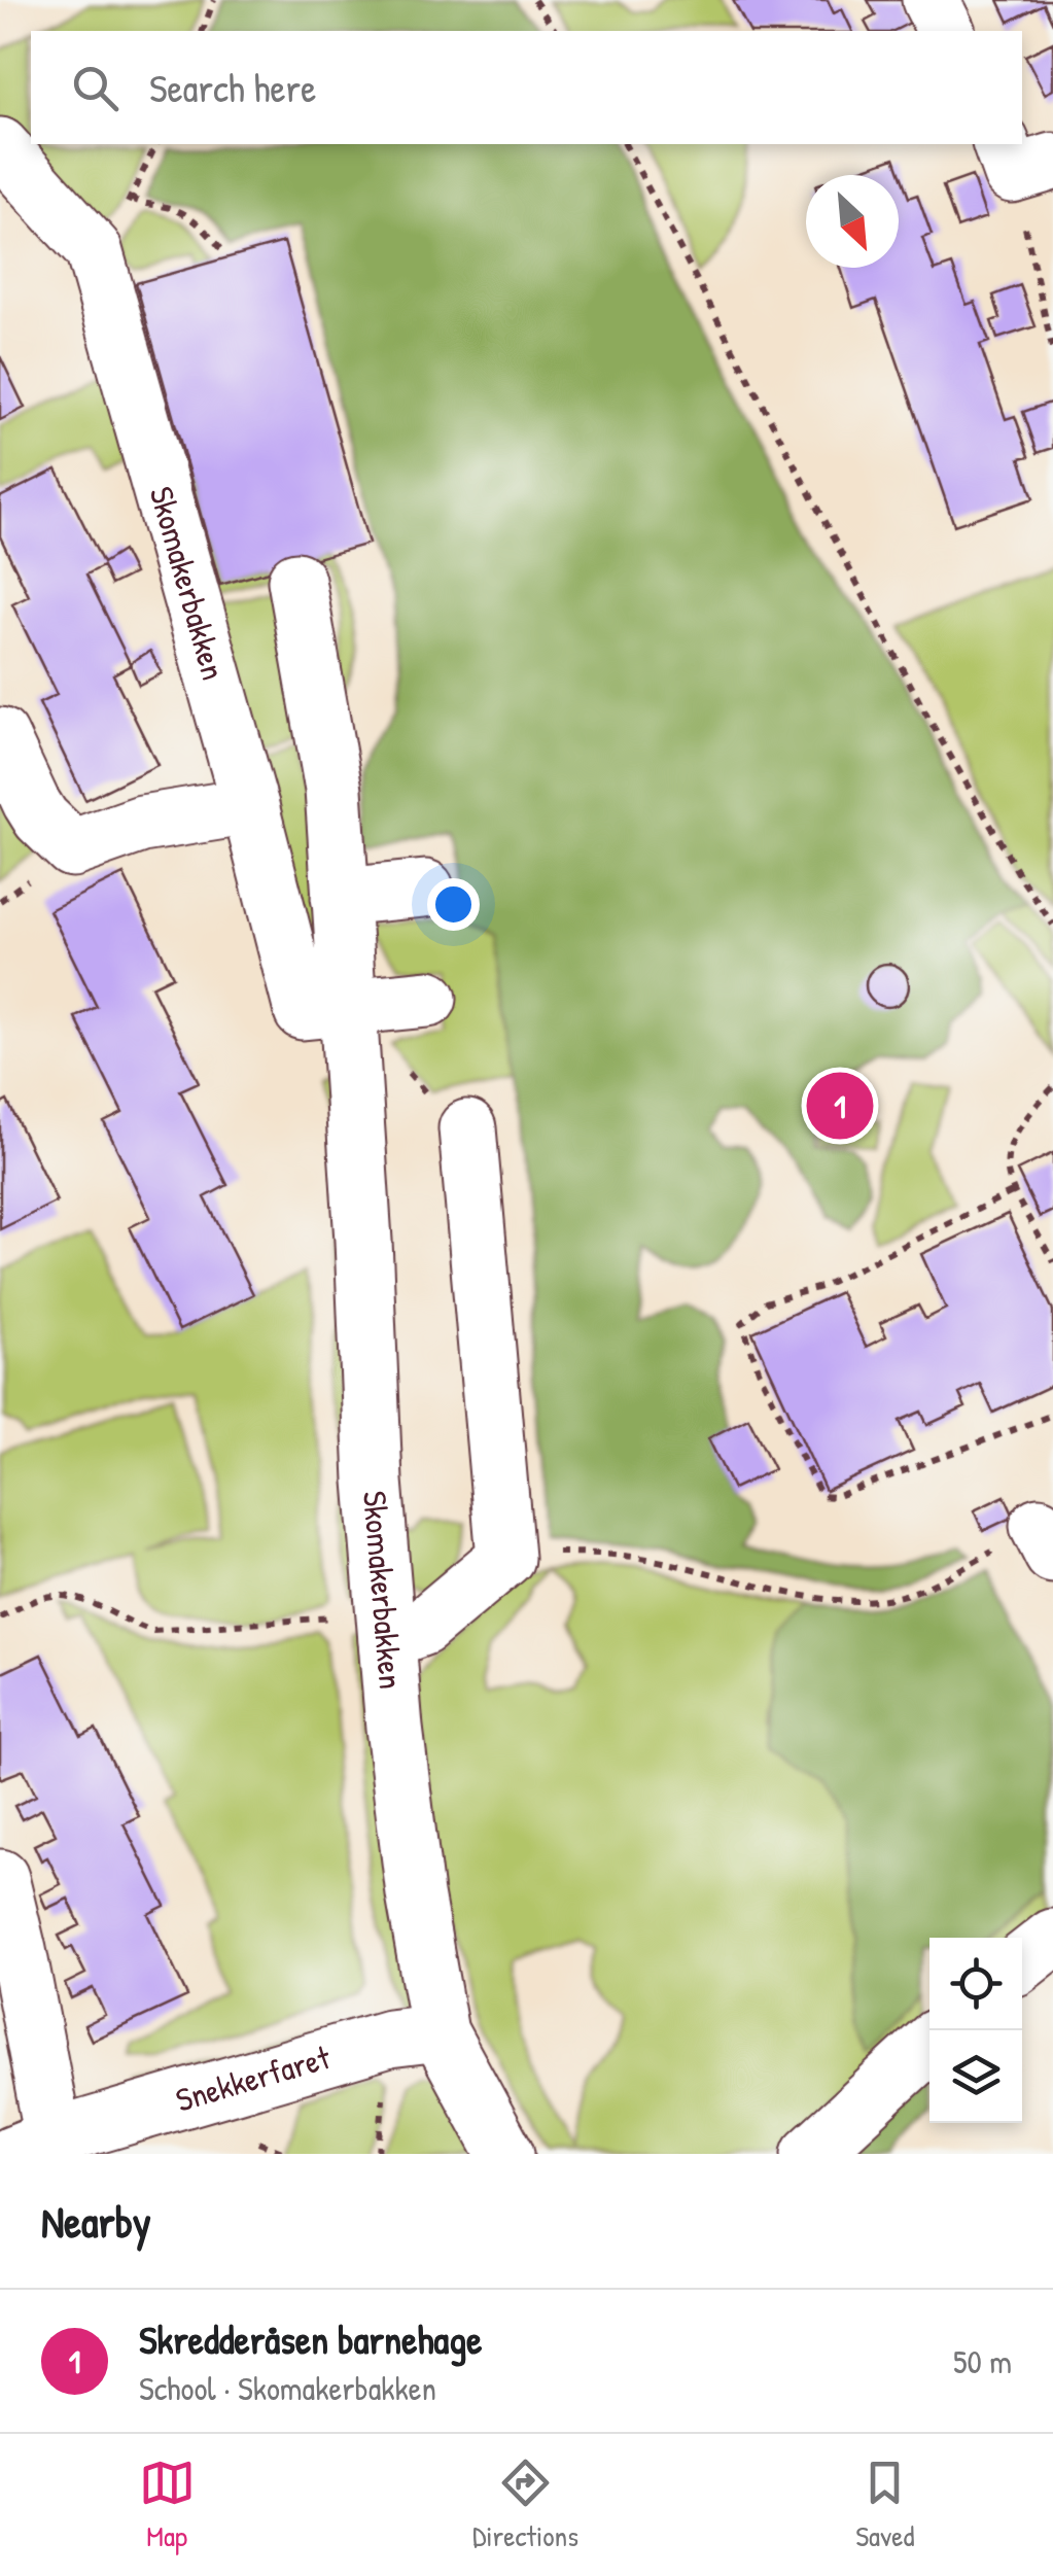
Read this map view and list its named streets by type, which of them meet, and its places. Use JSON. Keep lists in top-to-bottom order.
{
  "streets": {
    "street": ["Skomakerbakken", "Snekkerfaret"]
  },
  "crossings": [
    ["Skomakerbakken", "Snekkerfaret"]
  ],
  "north": "bottom right",
  "page": {
    "search": "Search here",
    "pins": "1",
    "heading": "Nearby",
    "list": [
      {
        "mark": "1",
        "name": "Skredderåsen barnehage",
        "note": "School · Skomakerbakken",
        "value": "50 m"
      }
    ],
    "nav": ["Map", "Directions", "Saved"]
  }
}
